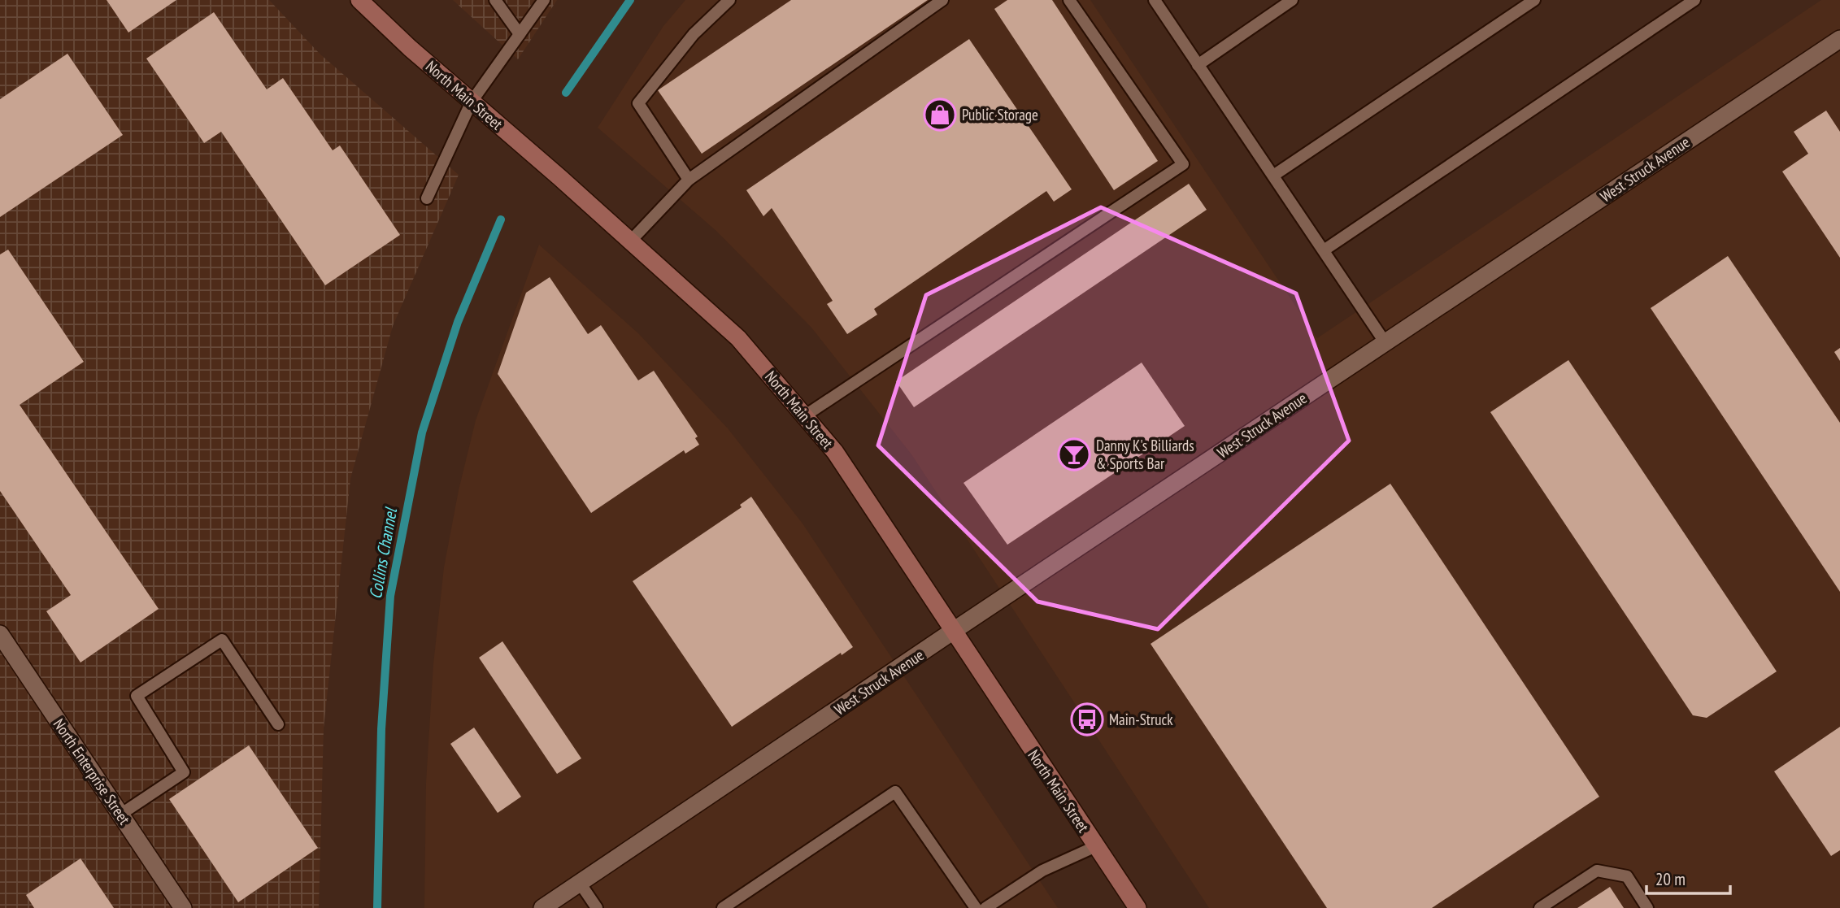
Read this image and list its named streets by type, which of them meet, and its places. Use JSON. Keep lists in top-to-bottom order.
{
  "streets": {
    "main road": ["North Main Street"],
    "street": ["West Struck Avenue", "North Enterprise Street"]
  },
  "crossings": [
    ["North Main Street", "West Struck Avenue"]
  ],
  "water": ["Collins Channel"],
  "places": {
    "shop": ["Public Storage"],
    "bar": ["Danny K's Billiards & Sports Bar"],
    "bus stop": ["Main-Struck"]
  },
  "scale_bar": "20 m"
}
